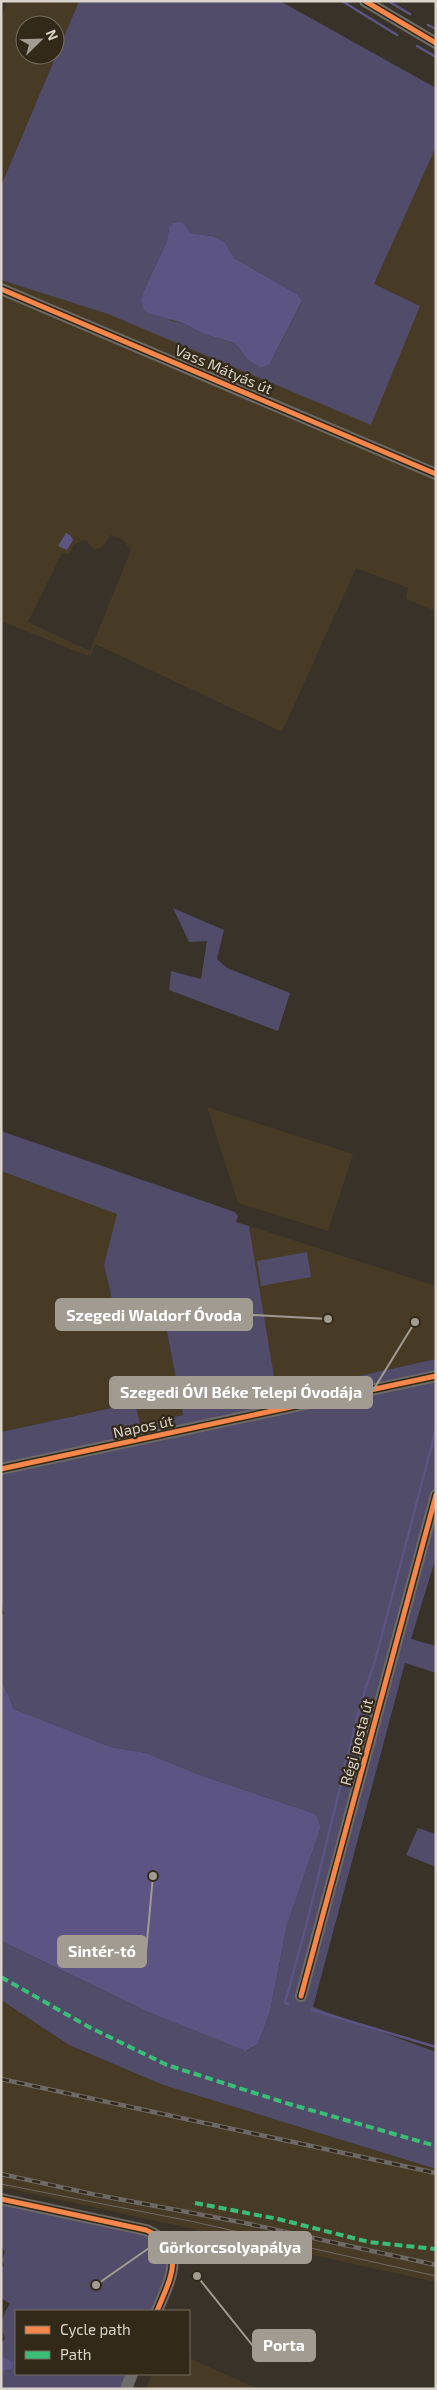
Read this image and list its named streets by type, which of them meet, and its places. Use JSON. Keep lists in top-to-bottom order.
{
  "streets": {
    "street": ["Vass Mátyás út", "Napos út", "Régi posta út"]
  },
  "places": [
    "Szegedi Waldorf Óvoda",
    "Szegedi ÓVI Béke Telepi Óvodája",
    "Sintér-tó",
    "Porta",
    "Görkorcsolyapálya"
  ],
  "legend": ["Cycle path", "Path"],
  "north": "top right"
}
